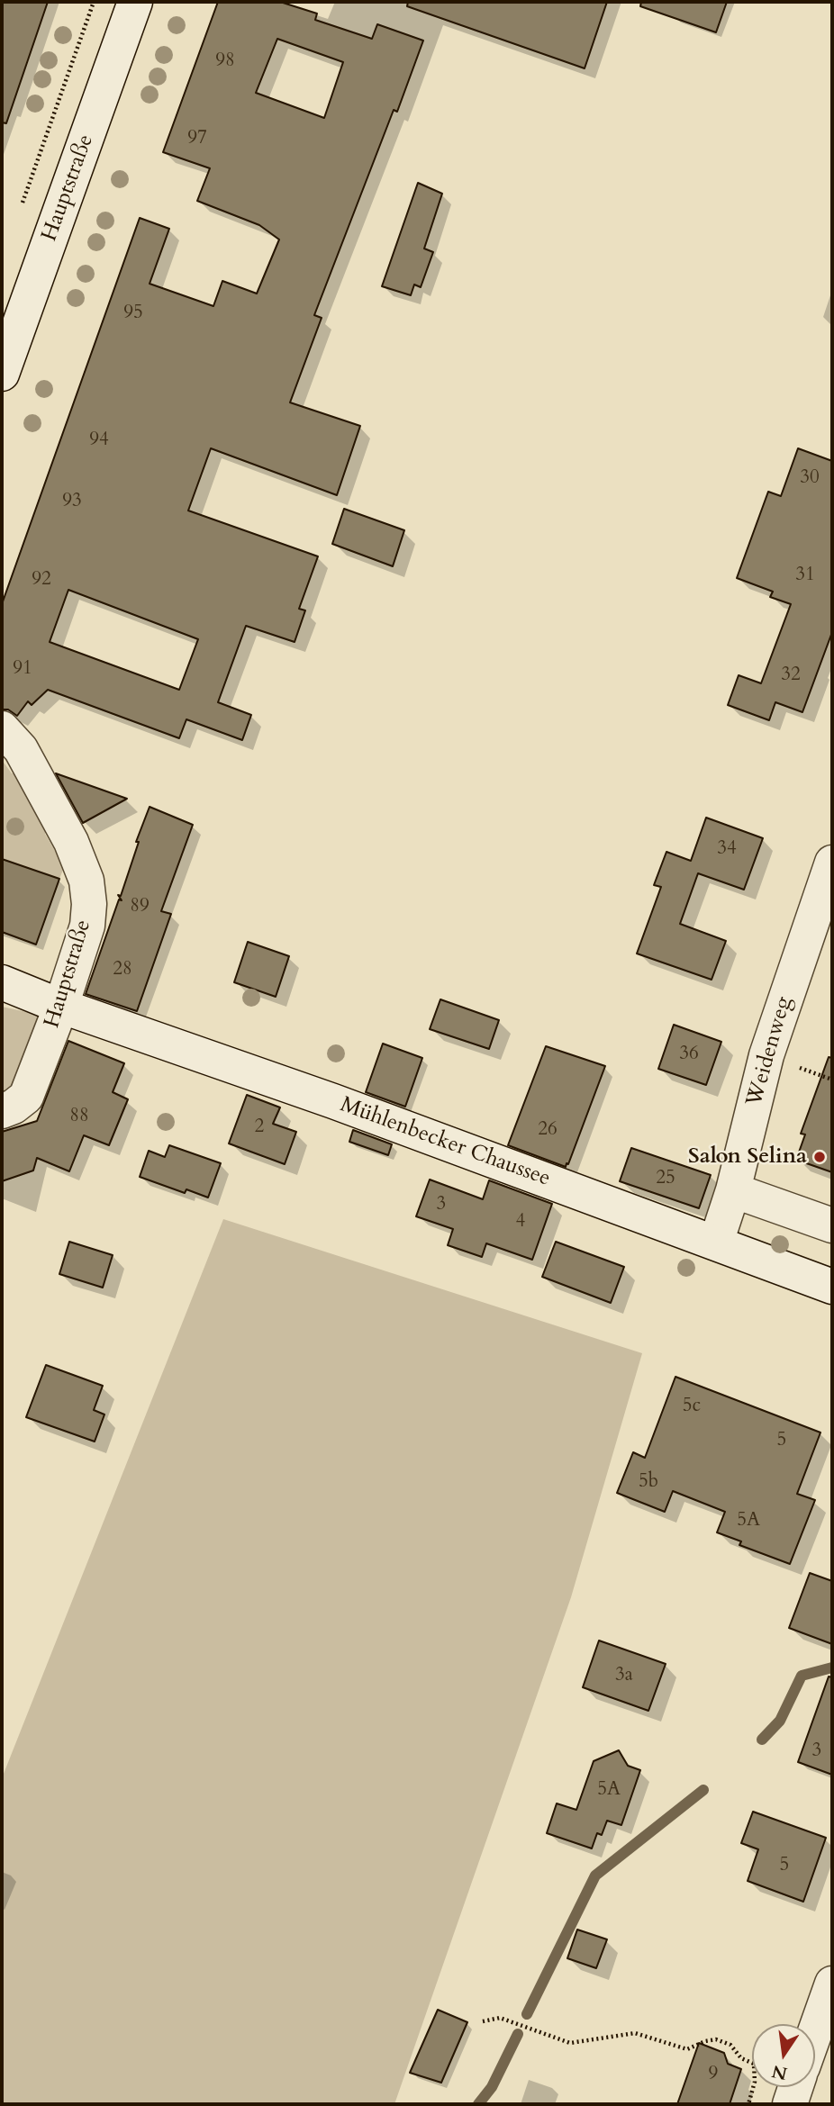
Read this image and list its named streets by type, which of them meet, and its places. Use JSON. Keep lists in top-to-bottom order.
{
  "streets": {
    "main road": ["Hauptstraße", "Weidenweg", "Mühlenbecker Chaussee"]
  },
  "crossings": [
    ["Hauptstraße", "Mühlenbecker Chaussee"],
    ["Weidenweg", "Mühlenbecker Chaussee"]
  ],
  "places": ["Salon Selina"],
  "house_numbers": [
    "98",
    "97",
    "95",
    "94",
    "30",
    "93",
    "31",
    "92",
    "91",
    "32",
    "34",
    "89",
    "28",
    "36",
    "88",
    "2",
    "26",
    "25",
    "3",
    "4",
    "5c",
    "5",
    "5b",
    "5A",
    "3a",
    "3",
    "5A",
    "5",
    "9"
  ],
  "north": "bottom"
}
